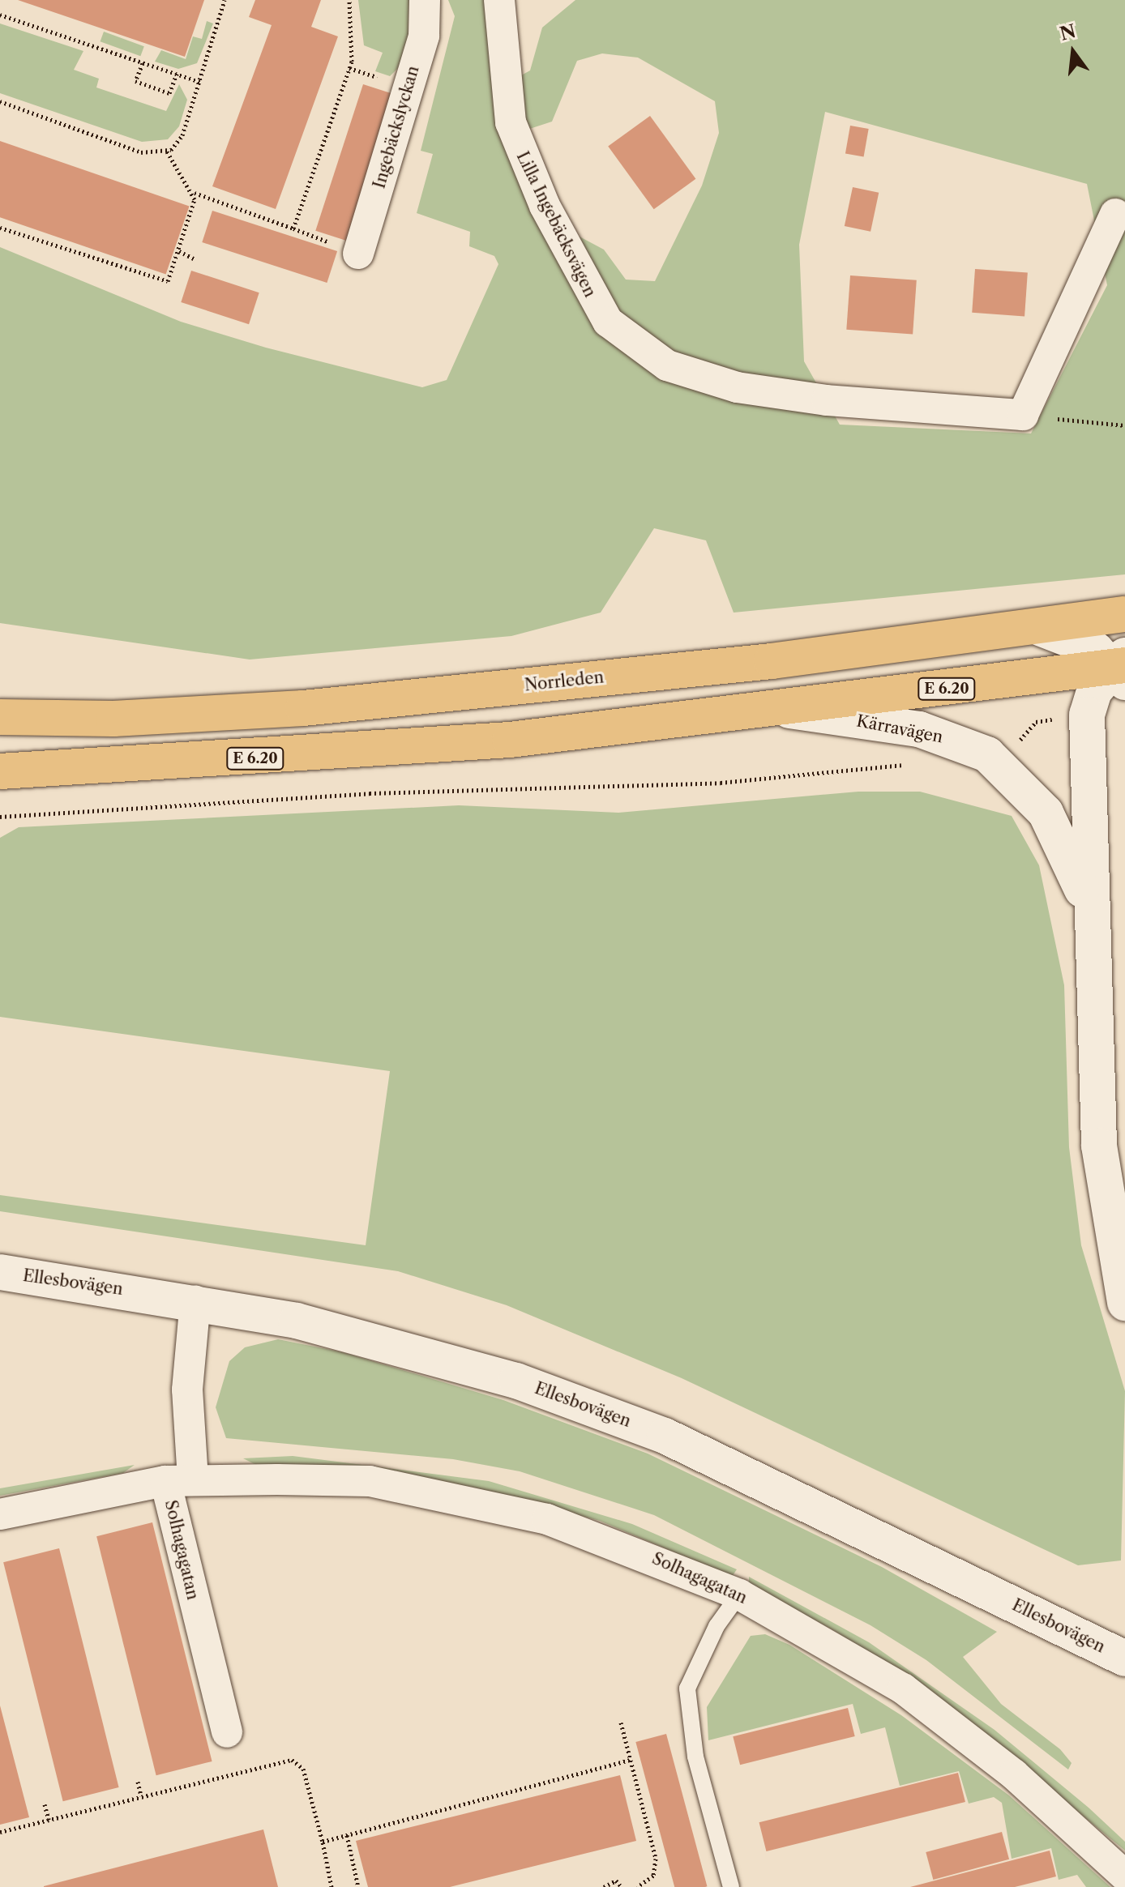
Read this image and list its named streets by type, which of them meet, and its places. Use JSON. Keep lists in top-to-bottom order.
{
  "streets": {
    "highway": ["Norrleden", "E 6.20"],
    "main road": ["Kärravägen", "Ellesbovägen"],
    "street": ["Ingebäckslyckan", "Lilla Ingebäcksvägen", "Solhagagatan"]
  },
  "crossings": [
    ["E 6.20", "Kärravägen"],
    ["Ellesbovägen", "Solhagagatan"]
  ],
  "north": "top"
}
